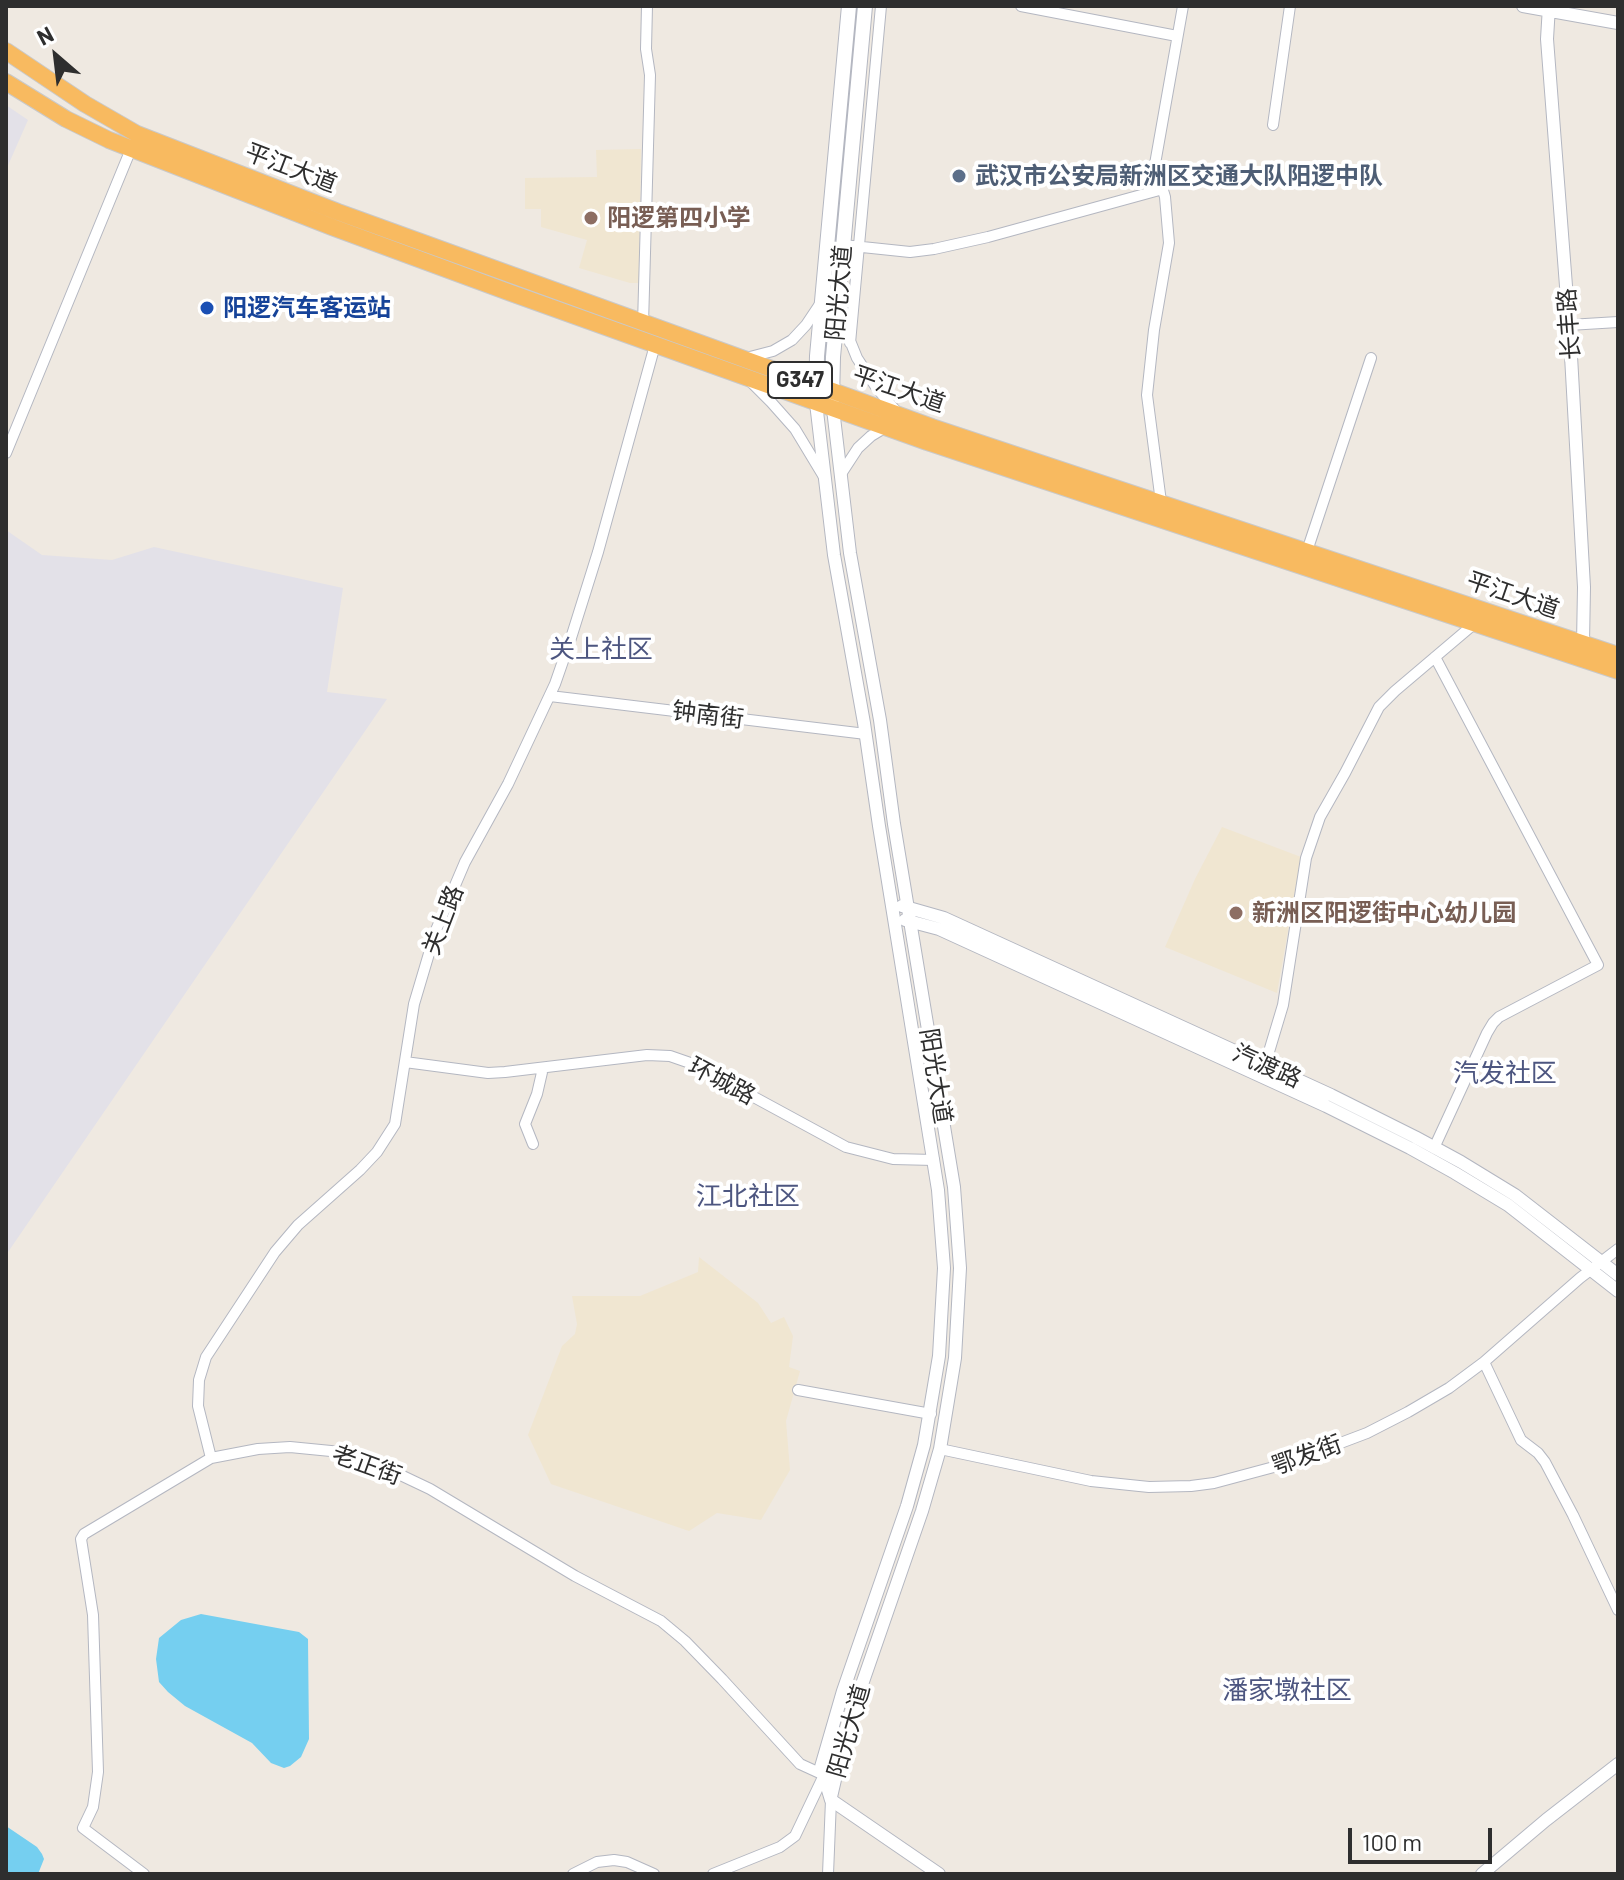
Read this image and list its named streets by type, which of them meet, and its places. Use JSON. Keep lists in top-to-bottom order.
{
  "streets": {
    "highway": ["平江大道", "G347"],
    "main road": ["阳光大道"],
    "street": [
      "长丰路",
      "钟南街",
      "关上路",
      "汽渡路",
      "环城路",
      "鄂发街",
      "老正街"
    ]
  },
  "crossings": [
    ["平江大道", "阳光大道"],
    ["平江大道", "长丰路"],
    ["平江大道", "关上路"],
    ["阳光大道", "钟南街"],
    ["阳光大道", "汽渡路"],
    ["阳光大道", "环城路"],
    ["阳光大道", "鄂发街"],
    ["阳光大道", "老正街"],
    ["钟南街", "关上路"],
    ["关上路", "环城路"],
    ["关上路", "老正街"],
    ["汽渡路", "鄂发街"]
  ],
  "districts": [
    "关上社区",
    "汽发社区",
    "江北社区",
    "潘家墩社区"
  ],
  "places": [
    "武汉市公安局新洲区交通大队阳逻中队",
    "阳逻第四小学",
    "阳逻汽车客运站",
    "新洲区阳逻街中心幼儿园"
  ],
  "scale_bar": "100 m",
  "north": "top left"
}
